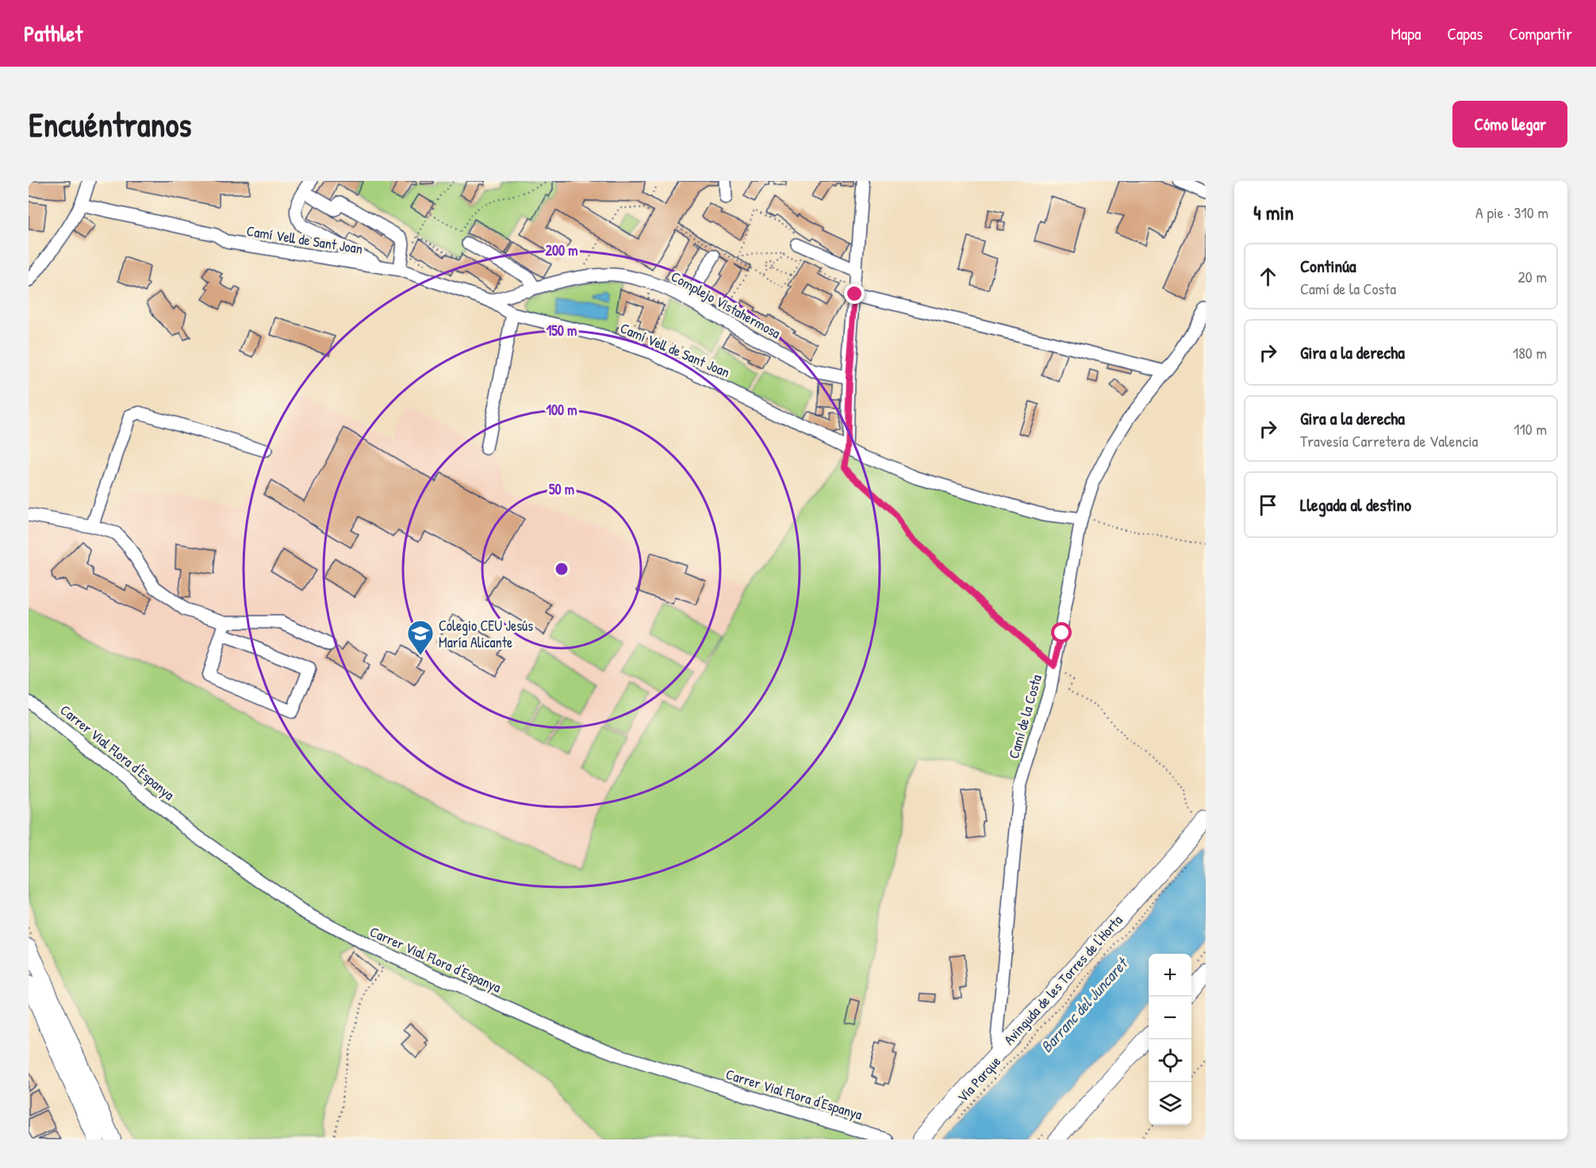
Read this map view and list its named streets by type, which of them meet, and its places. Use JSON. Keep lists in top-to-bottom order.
{
  "streets": {
    "main road": ["Avinguda de les Torres de l'Horta"],
    "street": [
      "Camí Vell de Sant Joan",
      "Complejo Vistahermosa",
      "Camí de la Costa",
      "Carrer Vial Flora d'Espanya"
    ],
    "path": ["Vía Parque"]
  },
  "crossings": [
    ["Camí Vell de Sant Joan", "Complejo Vistahermosa"],
    ["Camí Vell de Sant Joan", "Camí de la Costa"],
    ["Camí de la Costa", "Avinguda de les Torres de l'Horta"]
  ],
  "water": ["Barranc del Juncaret"],
  "places": {
    "school or university": ["Colegio CEU Jesús María Alicante"]
  },
  "page": {
    "header": "Pathlet",
    "nav": ["Mapa", "Capas", "Compartir"],
    "buttons": "Cómo llegar",
    "title": "Encuéntranos",
    "heading": ["4 min", "A pie · 310 m"],
    "list": [
      ["Continúa", "Camí de la Costa", "20 m"],
      ["Gira a la derecha", "180 m"],
      ["Gira a la derecha", "Travesía Carretera de Valencia", "110 m"],
      "Llegada al destino"
    ],
    "map_buttons": ["+", "−"]
  },
  "rings": [
    "200 m",
    "150 m",
    "100 m",
    "50 m"
  ]
}
